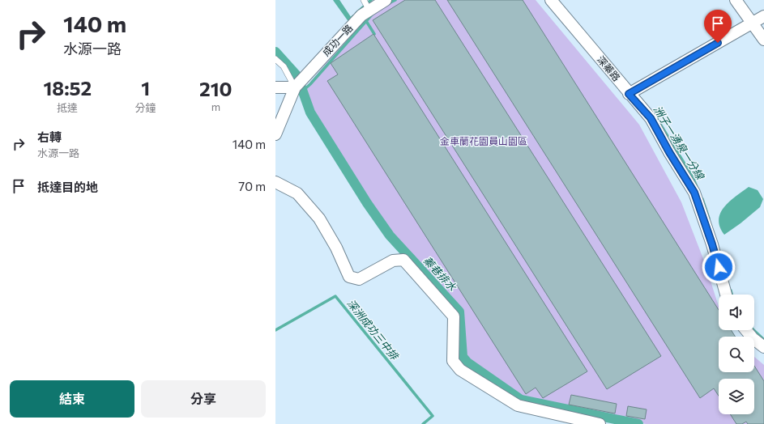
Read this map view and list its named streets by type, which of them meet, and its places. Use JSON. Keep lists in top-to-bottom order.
{
  "streets": {
    "street": ["成功一路", "深蓁路"]
  },
  "water": ["洲子一湧泉一分線", "蓁巷排水", "深洲成功三中排"],
  "parks": ["金車蘭花園員山園區"],
  "page": {
    "turn": ["140 m", "水源一路"],
    "eta": [
      "18:52",
      "抵達",
      "1",
      "分鐘",
      "210",
      "m"
    ],
    "list": [
      {
        "name": "右轉",
        "note": "水源一路",
        "value": "140 m"
      },
      {
        "name": "抵達目的地",
        "value": "70 m"
      }
    ],
    "buttons": ["結束", "分享"]
  }
}
